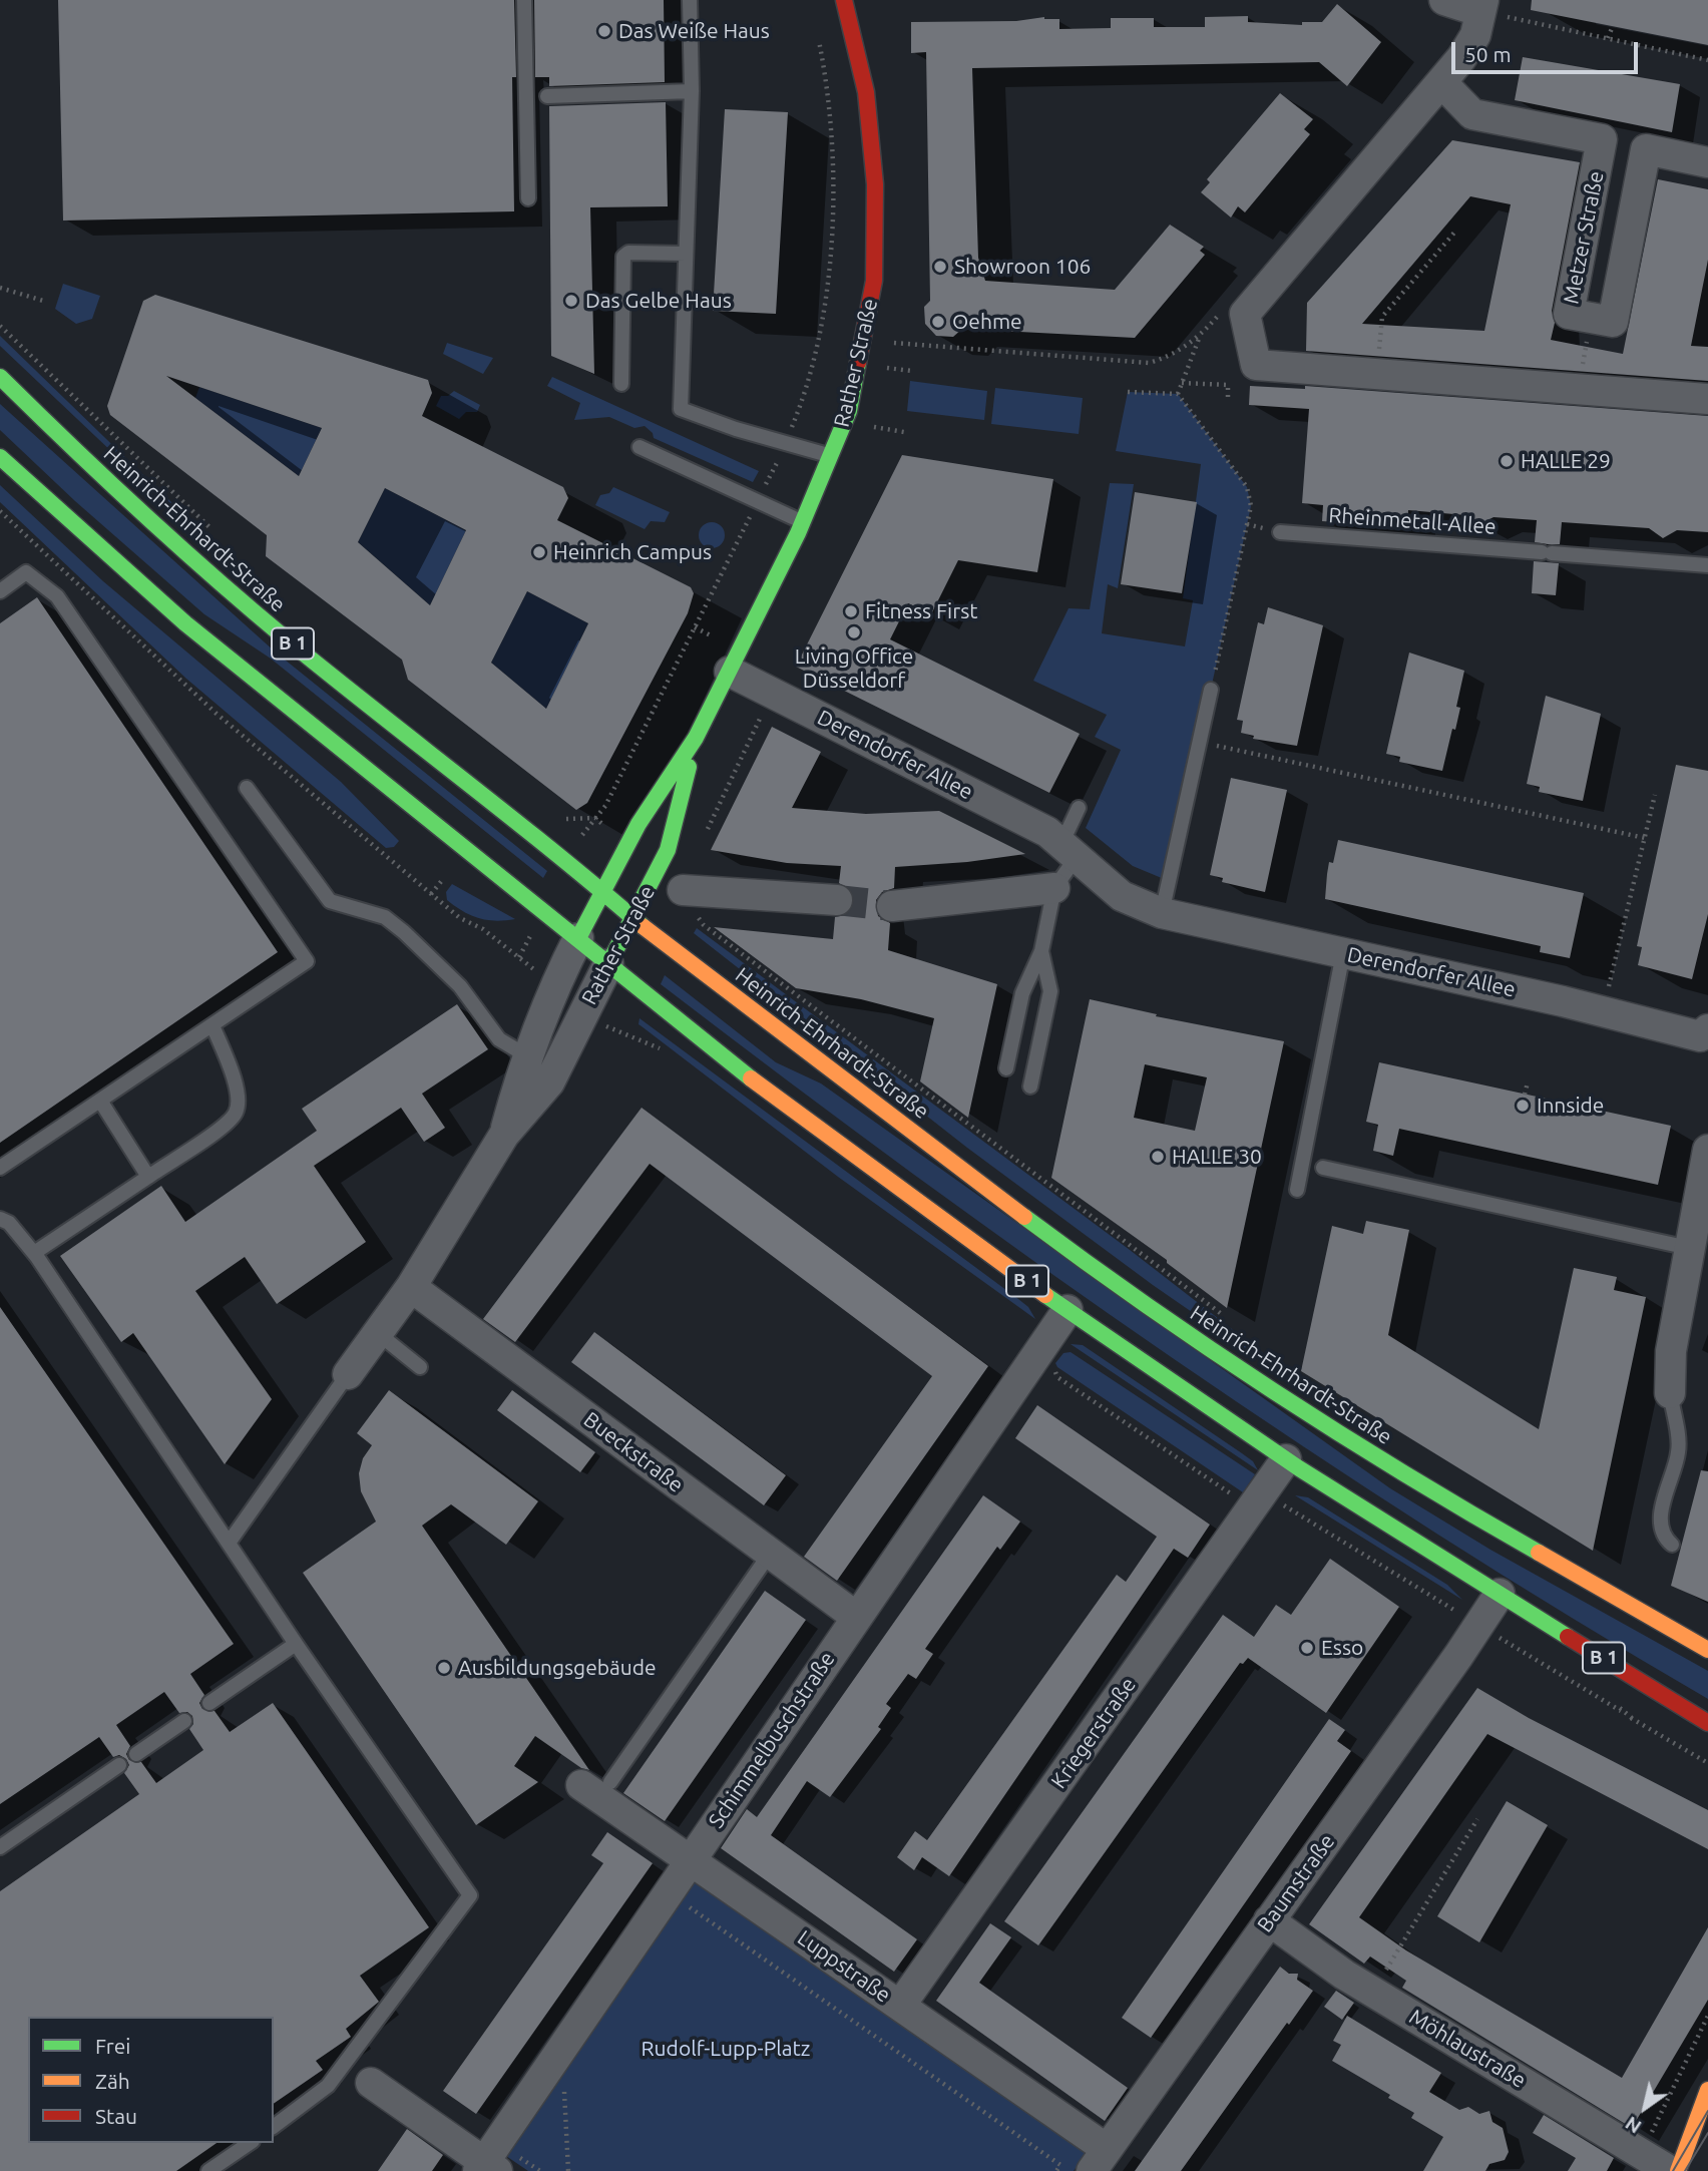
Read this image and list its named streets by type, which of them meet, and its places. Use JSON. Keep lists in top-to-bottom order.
{
  "streets": {
    "main road": ["Rather Straße", "Heinrich-Ehrhardt-Straße", "B 1"],
    "street": [
      "Metzer Straße",
      "Derendorfer Allee",
      "Bueckstraße",
      "Kriegerstraße",
      "Schimmelbuschstraße",
      "Baumstraße",
      "Luppstraße",
      "Möhlaustraße"
    ],
    "lane": ["Rheinmetall-Allee"]
  },
  "crossings": [
    ["Rather Straße", "Heinrich-Ehrhardt-Straße"],
    ["Rather Straße", "B 1"],
    ["Rather Straße", "Derendorfer Allee"],
    ["Rather Straße", "Bueckstraße"],
    ["B 1", "Kriegerstraße"],
    ["B 1", "Schimmelbuschstraße"],
    ["B 1", "Baumstraße"],
    ["Bueckstraße", "Schimmelbuschstraße"],
    ["Kriegerstraße", "Luppstraße"],
    ["Schimmelbuschstraße", "Luppstraße"],
    ["Baumstraße", "Luppstraße"],
    ["Baumstraße", "Möhlaustraße"]
  ],
  "parks": ["Rudolf-Lupp-Platz"],
  "places": [
    "Das Weiße Haus",
    "Showroon 106",
    "Das Gelbe Haus",
    "Oehme",
    "HALLE 29",
    "Heinrich Campus",
    "Fitness First",
    "Living Office Düsseldorf",
    "Innside",
    "HALLE 30",
    "Esso",
    "Ausbildungsgebäude"
  ],
  "legend": ["Frei", "Zäh", "Stau"],
  "scale_bar": "50 m",
  "north": "bottom left"
}
